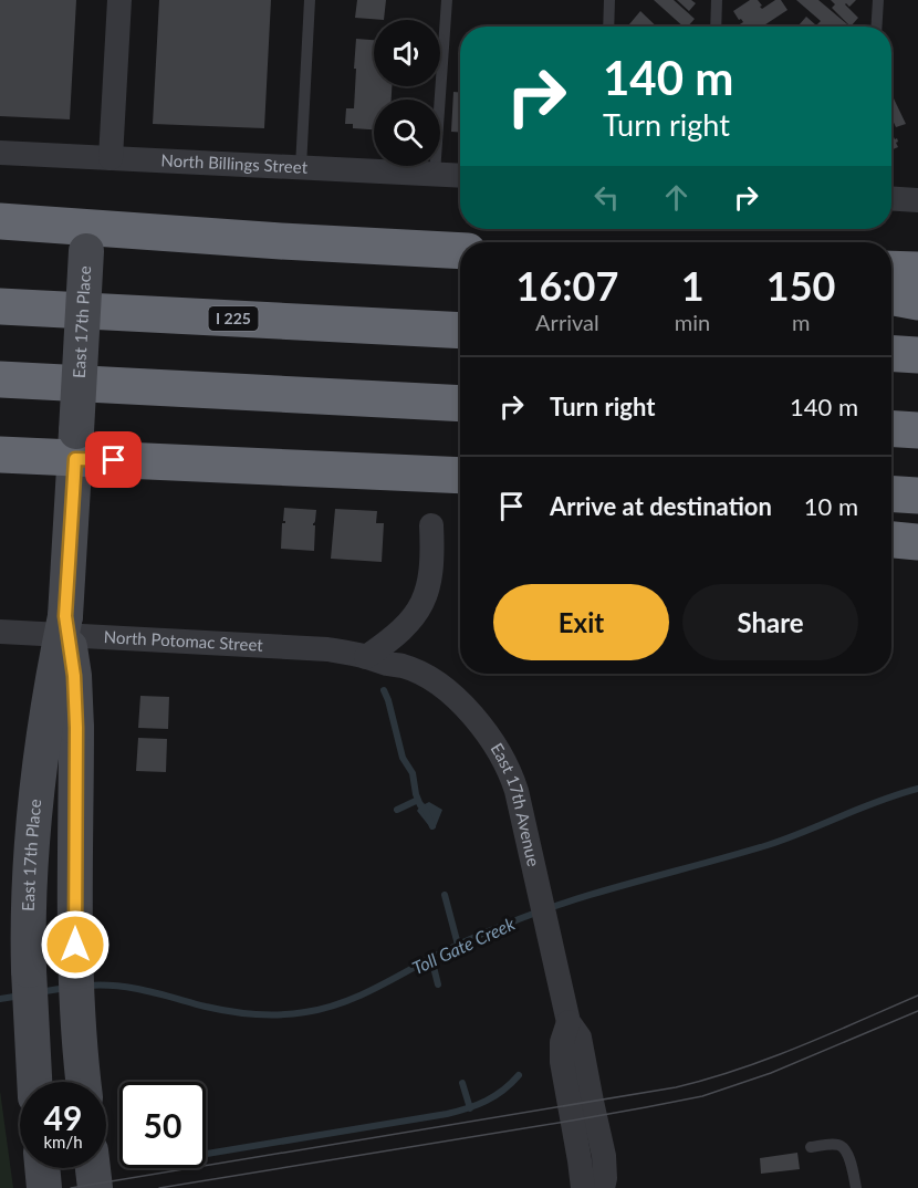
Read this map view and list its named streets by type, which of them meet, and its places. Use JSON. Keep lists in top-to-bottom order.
{
  "streets": {
    "highway": ["I 225"],
    "main road": ["East 17th Place"],
    "street": ["North Billings Street", "North Potomac Street", "East 17th Avenue"]
  },
  "crossings": [
    ["North Potomac Street", "East 17th Avenue"]
  ],
  "water": ["Toll Gate Creek"],
  "page": {
    "turn": ["140 m", "Turn right"],
    "eta": [
      "16:07",
      "Arrival",
      "1",
      "min",
      "150",
      "m"
    ],
    "list": [
      {
        "name": "Turn right",
        "value": "140 m"
      },
      {
        "name": "Arrive at destination",
        "value": "10 m"
      }
    ],
    "buttons": ["Exit", "Share"],
    "speed": "49 km/h",
    "limit": "50"
  }
}
